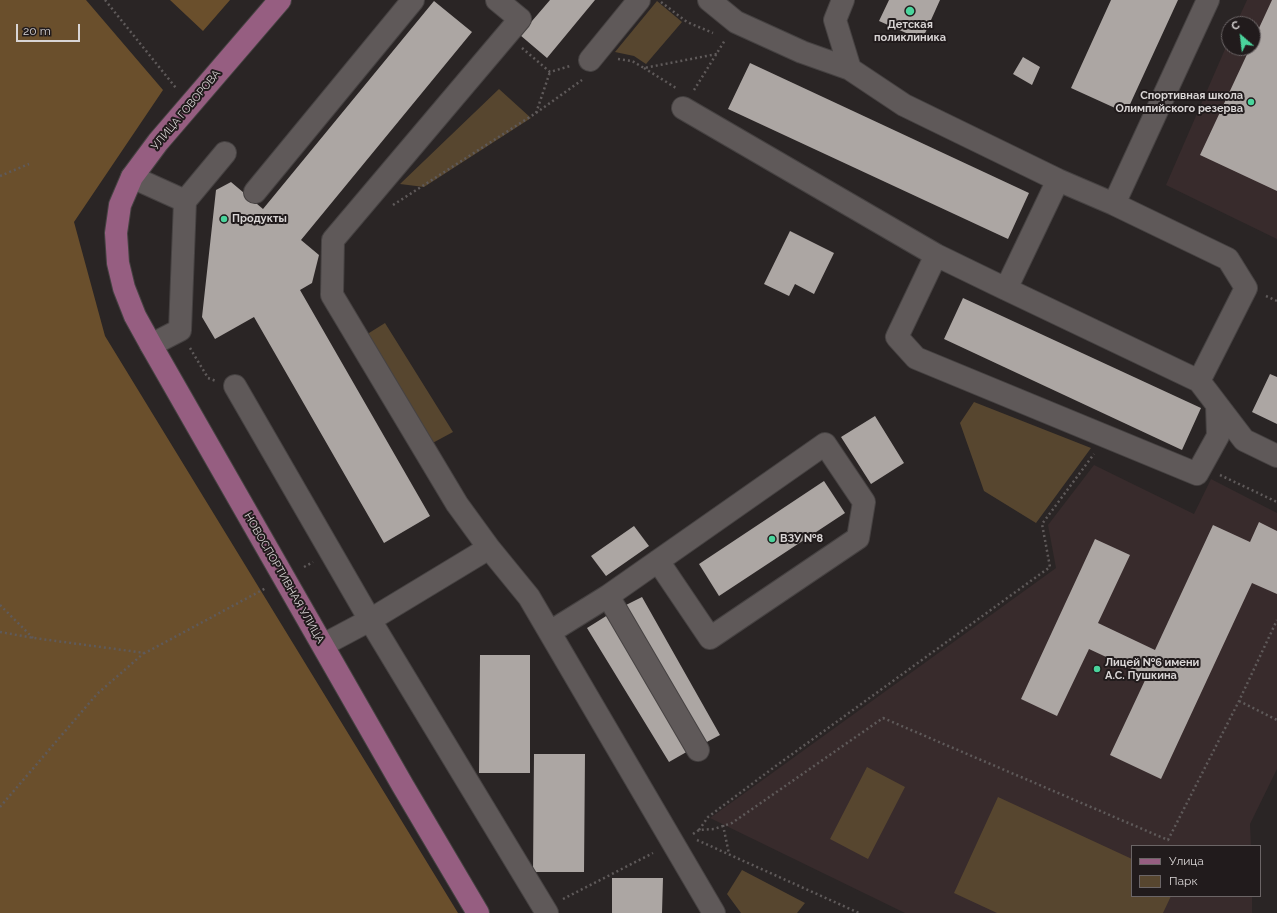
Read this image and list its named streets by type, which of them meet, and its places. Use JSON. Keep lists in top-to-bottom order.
{
  "streets": {
    "main road": ["УЛИЦА ГОВОРОВА", "НОВОСПОРТИВНАЯ УЛИЦА"]
  },
  "crossings": [
    ["УЛИЦА ГОВОРОВА", "НОВОСПОРТИВНАЯ УЛИЦА"]
  ],
  "places": [
    "Детская поликлиника",
    "Спортивная школа Олимпийского резерва",
    "Продукты",
    "ВЗУ №8",
    "Лицей №6 имени А.С. Пушкина"
  ],
  "legend": ["Улица", "Парк"],
  "scale_bar": "20 m",
  "north": "top left"
}
